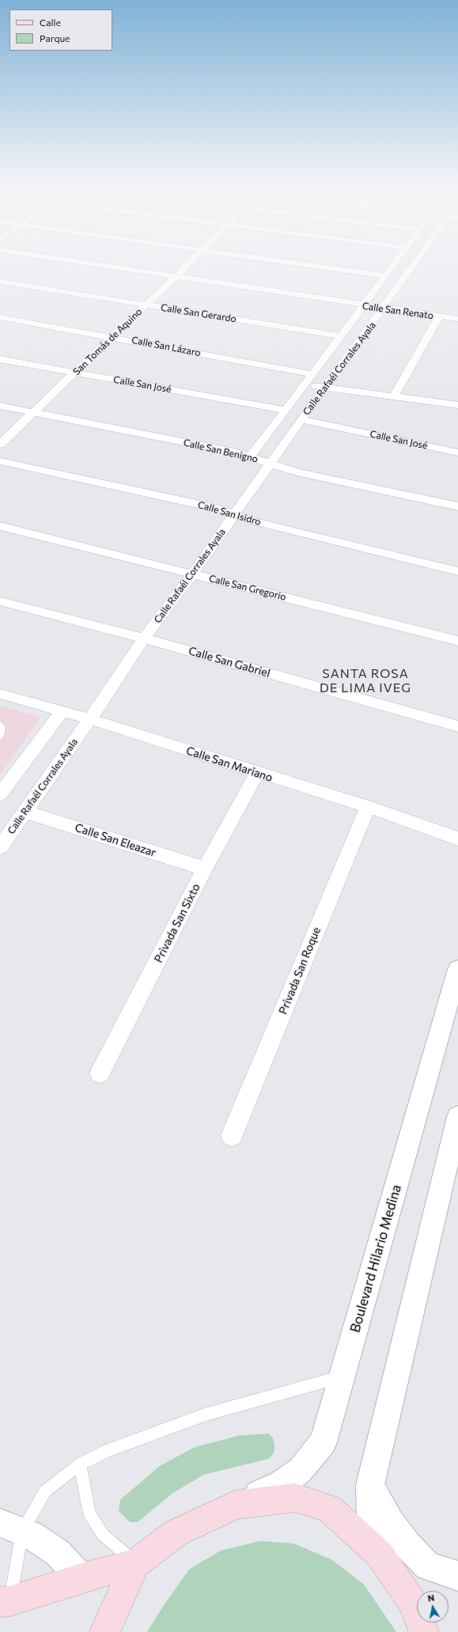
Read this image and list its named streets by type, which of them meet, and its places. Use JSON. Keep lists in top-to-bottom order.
{
  "streets": {
    "main road": ["Boulevard Hilario Medina"],
    "street": [
      "Calle San Renato",
      "Calle San Gerardo",
      "San Tomás de Aquino",
      "Calle San Lázaro",
      "Calle Rafaél Corrales Ayala",
      "Calle San José",
      "Calle San Benigno",
      "Calle San Isidro",
      "Calle San Gregorio",
      "Calle San Gabriel",
      "Calle San Mariano",
      "Calle San Eleazar",
      "Privada San Sixto",
      "Privada San Roque"
    ]
  },
  "crossings": [
    ["Calle San Renato", "San Tomás de Aquino"],
    ["Calle San Renato", "Calle Rafaél Corrales Ayala"],
    ["Calle San Gerardo", "San Tomás de Aquino"],
    ["Calle San Gerardo", "Calle Rafaél Corrales Ayala"],
    ["San Tomás de Aquino", "Calle San Lázaro"],
    ["San Tomás de Aquino", "Calle San José"],
    ["San Tomás de Aquino", "Calle San Benigno"],
    ["Calle San Lázaro", "Calle Rafaél Corrales Ayala"],
    ["Calle Rafaél Corrales Ayala", "Calle San José"],
    ["Calle Rafaél Corrales Ayala", "Calle San Benigno"],
    ["Calle Rafaél Corrales Ayala", "Calle San Isidro"],
    ["Calle Rafaél Corrales Ayala", "Calle San Gregorio"],
    ["Calle Rafaél Corrales Ayala", "Calle San Gabriel"],
    ["Calle Rafaél Corrales Ayala", "Calle San Mariano"],
    ["Calle Rafaél Corrales Ayala", "Calle San Eleazar"],
    ["Calle San Mariano", "Privada San Sixto"],
    ["Calle San Mariano", "Privada San Roque"],
    ["Calle San Eleazar", "Privada San Sixto"]
  ],
  "districts": ["SANTA ROSA DE LIMA IVEG"],
  "legend": ["Calle", "Parque"],
  "north": "top"
}
